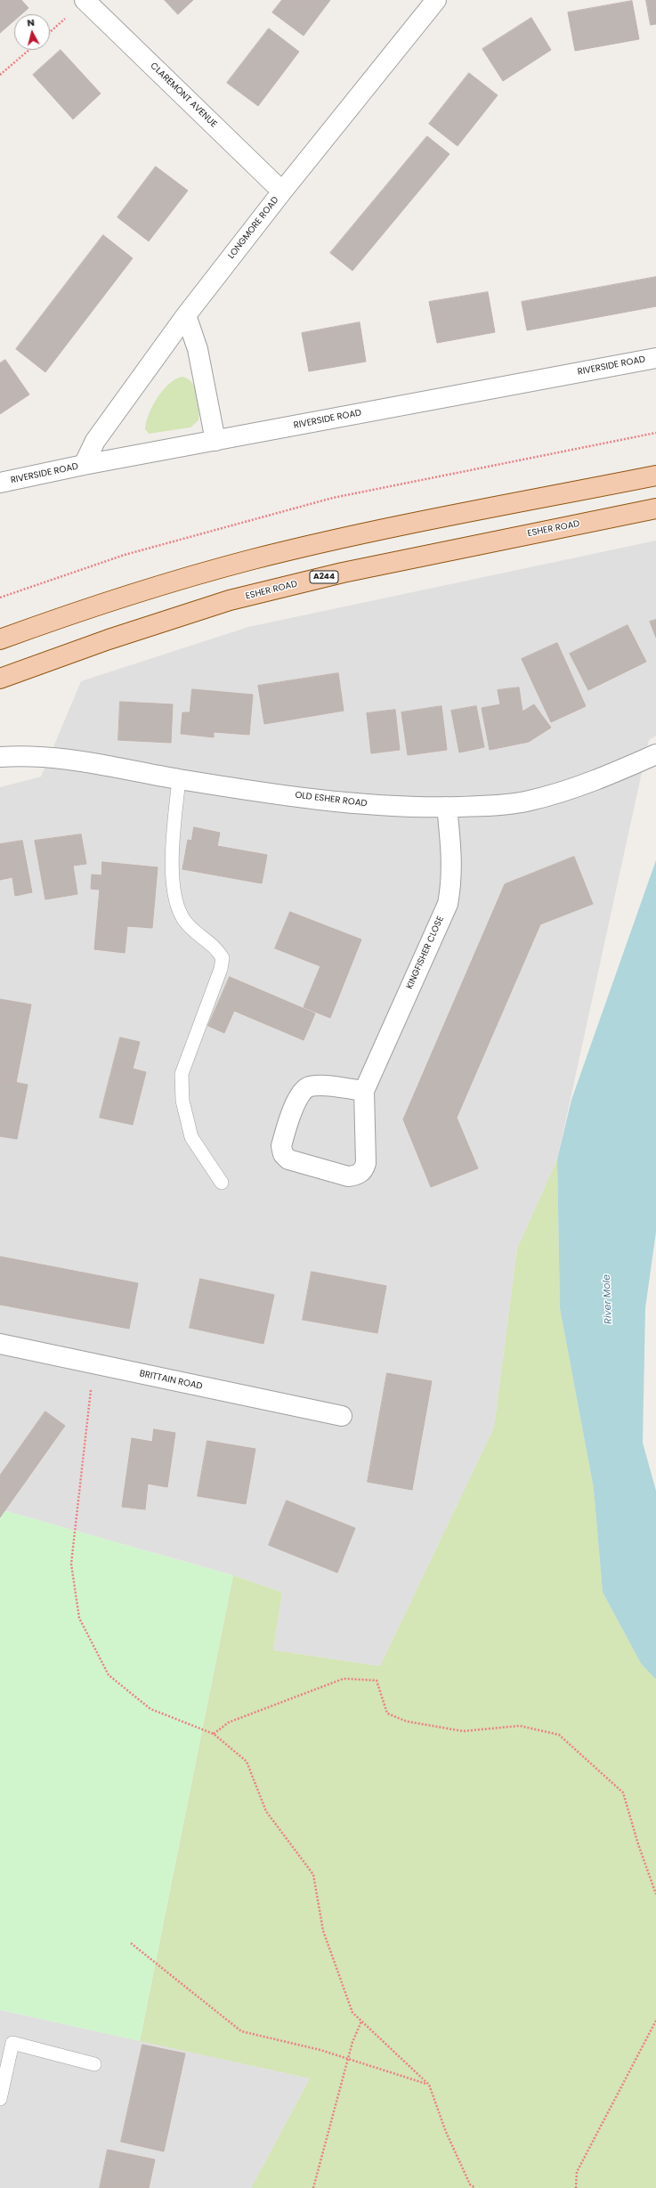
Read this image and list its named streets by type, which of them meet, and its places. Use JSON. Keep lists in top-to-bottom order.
{
  "streets": {
    "main road": ["ESHER ROAD", "A244"],
    "street": [
      "CLAREMONT AVENUE",
      "LONGMORE ROAD",
      "RIVERSIDE ROAD",
      "OLD ESHER ROAD",
      "KINGFISHER CLOSE",
      "BRITTAIN ROAD"
    ]
  },
  "crossings": [
    ["CLAREMONT AVENUE", "LONGMORE ROAD"],
    ["LONGMORE ROAD", "RIVERSIDE ROAD"],
    ["OLD ESHER ROAD", "KINGFISHER CLOSE"]
  ],
  "water": ["River Mole"],
  "north": "top"
}
